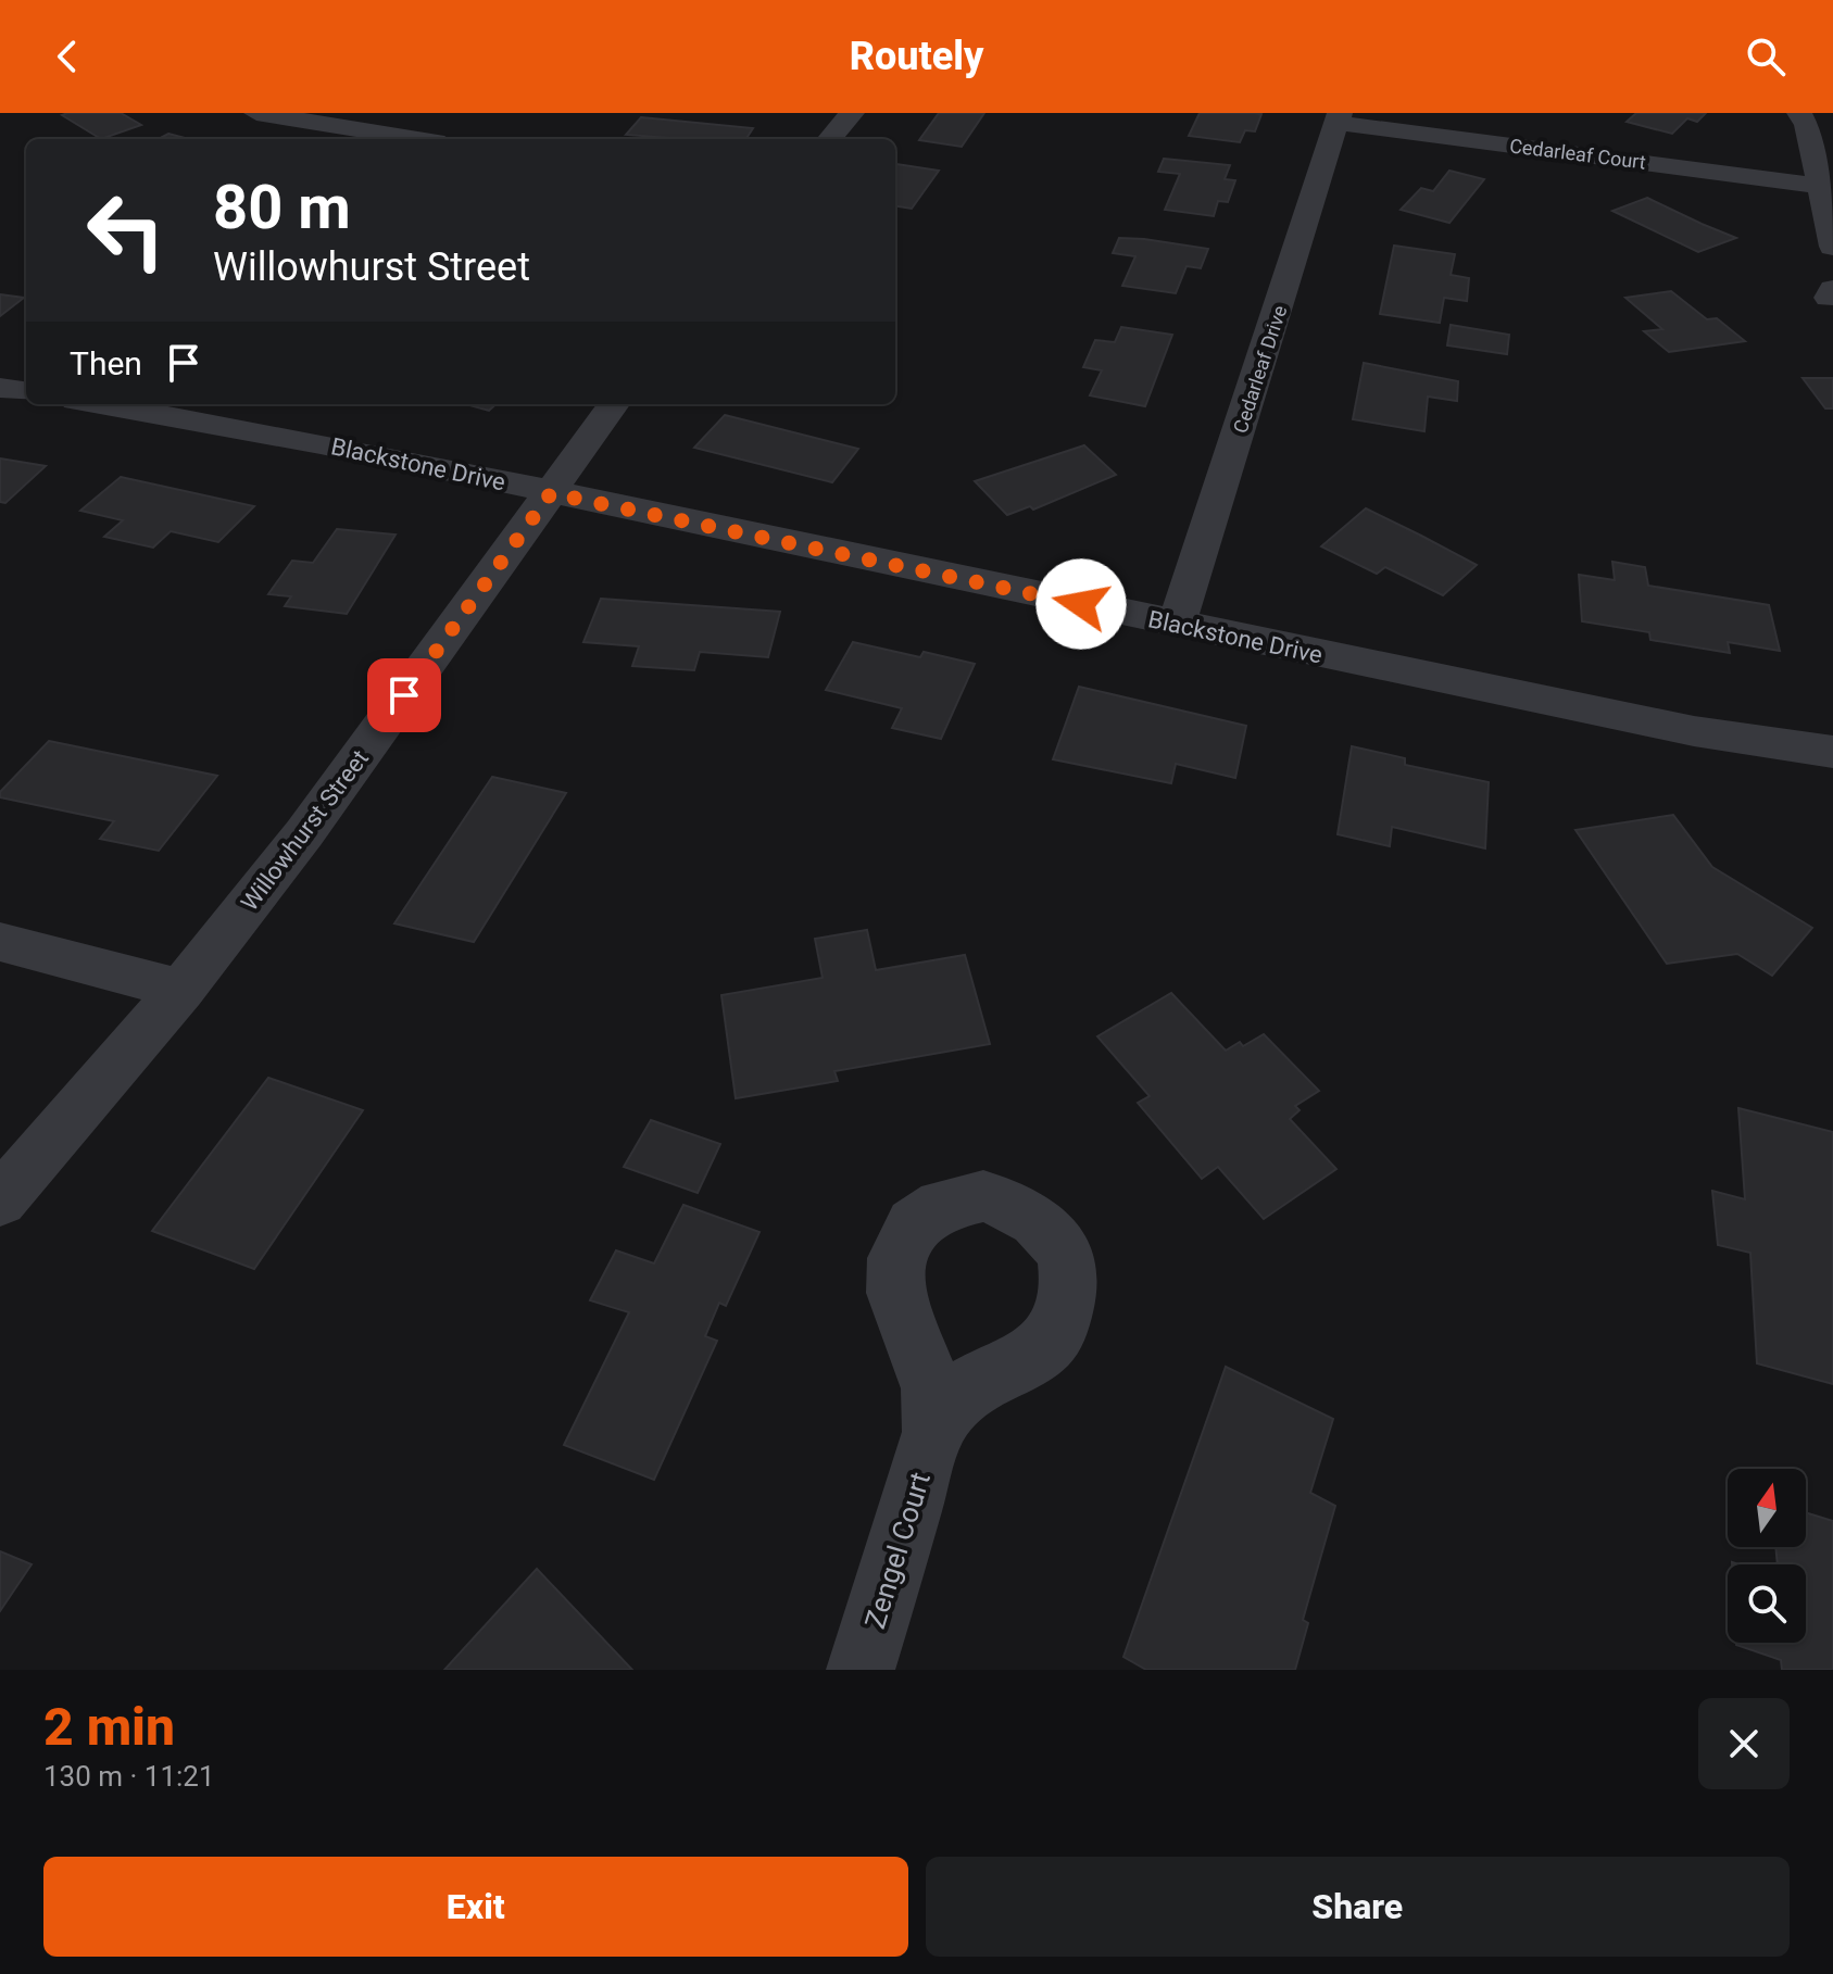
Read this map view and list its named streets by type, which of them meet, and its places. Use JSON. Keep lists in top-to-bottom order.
{
  "streets": {
    "street": [
      "Cedarleaf Court",
      "Cedarleaf Drive",
      "Blackstone Drive",
      "Willowhurst Street",
      "Zengel Court"
    ]
  },
  "crossings": [
    ["Cedarleaf Court", "Cedarleaf Drive"],
    ["Cedarleaf Drive", "Blackstone Drive"],
    ["Blackstone Drive", "Willowhurst Street"]
  ],
  "north": "top",
  "page": {
    "header": "Routely",
    "turn": ["80 m", "Willowhurst Street"],
    "then": "Then",
    "heading": ["2 min", "130 m · 11:21"],
    "buttons": ["Exit", "Share"]
  }
}
